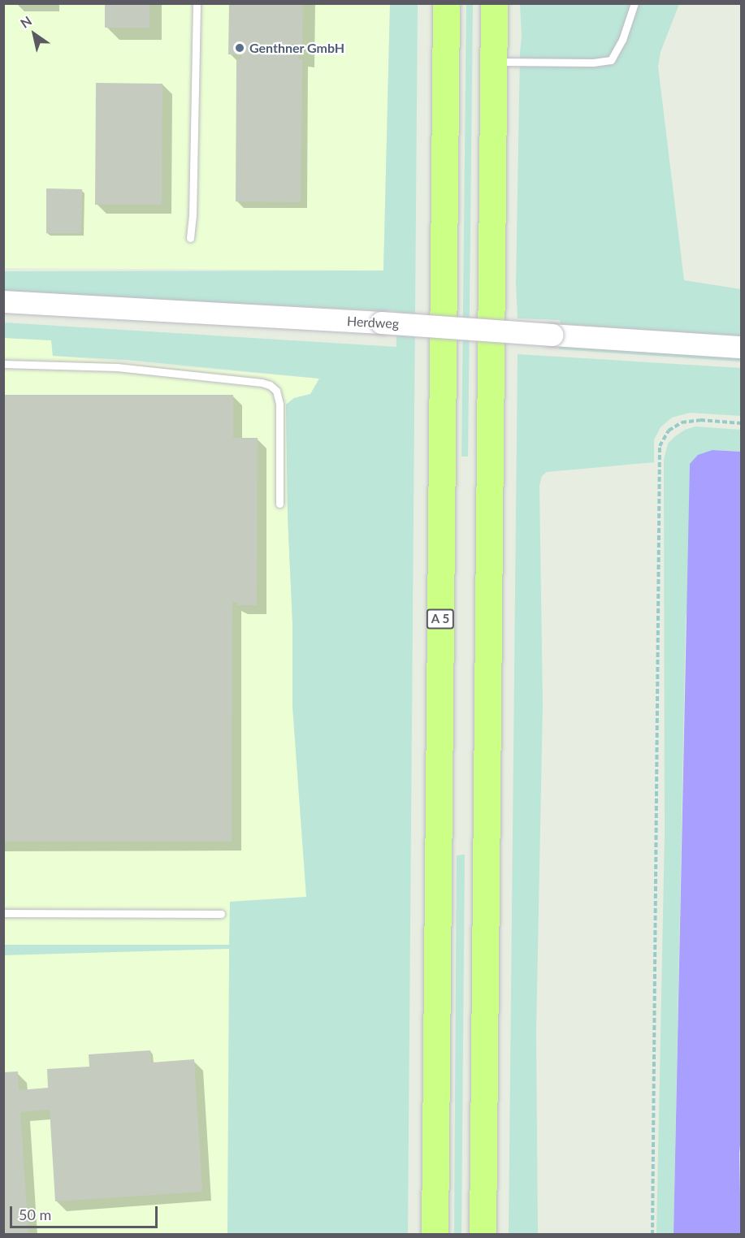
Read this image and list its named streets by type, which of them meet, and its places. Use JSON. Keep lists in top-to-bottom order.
{
  "streets": {
    "highway": ["A 5"],
    "main road": ["Herdweg"]
  },
  "places": ["Genthner GmbH"],
  "scale_bar": "50 m",
  "north": "top left"
}
